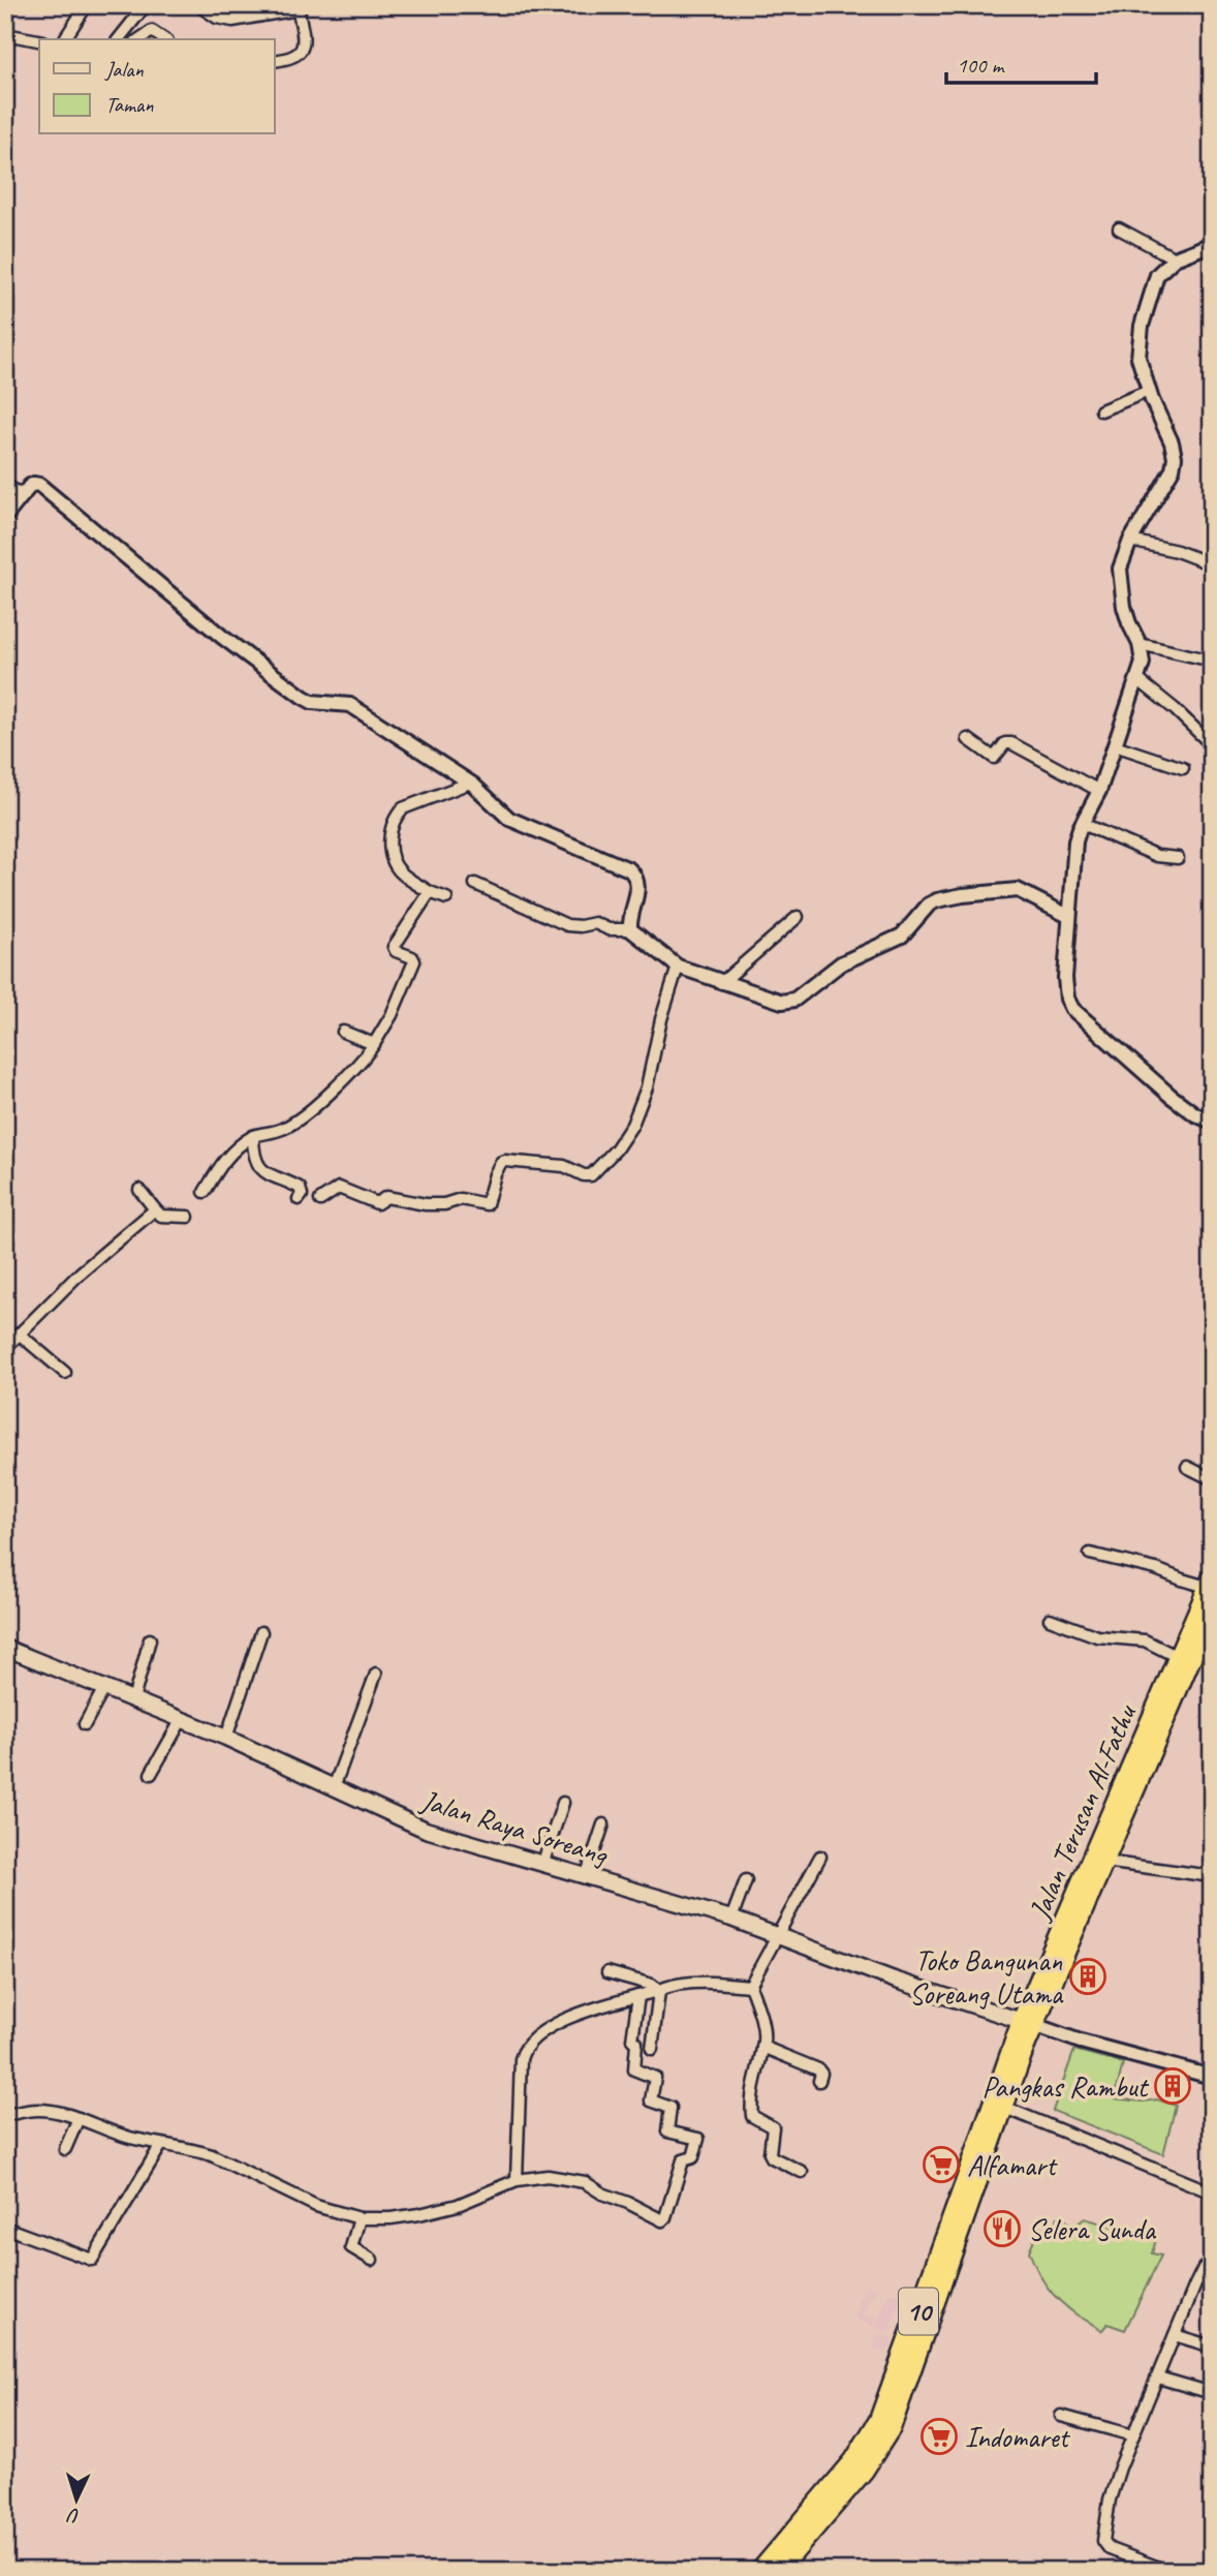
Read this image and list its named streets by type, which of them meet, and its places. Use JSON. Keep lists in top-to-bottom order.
{
  "streets": {
    "highway": ["Jalan Terusan Al-Fathu", "10"],
    "main road": ["Jalan Raya Soreang"]
  },
  "crossings": [
    ["Jalan Terusan Al-Fathu", "Jalan Raya Soreang"]
  ],
  "places": {
    "building": ["Toko Bangunan Soreang Utama", "Pangkas Rambut"],
    "supermarket": ["Alfamart", "Indomaret"],
    "restaurant": ["Selera Sunda"]
  },
  "legend": ["Jalan", "Taman"],
  "scale_bar": "100 m",
  "north": "bottom"
}
